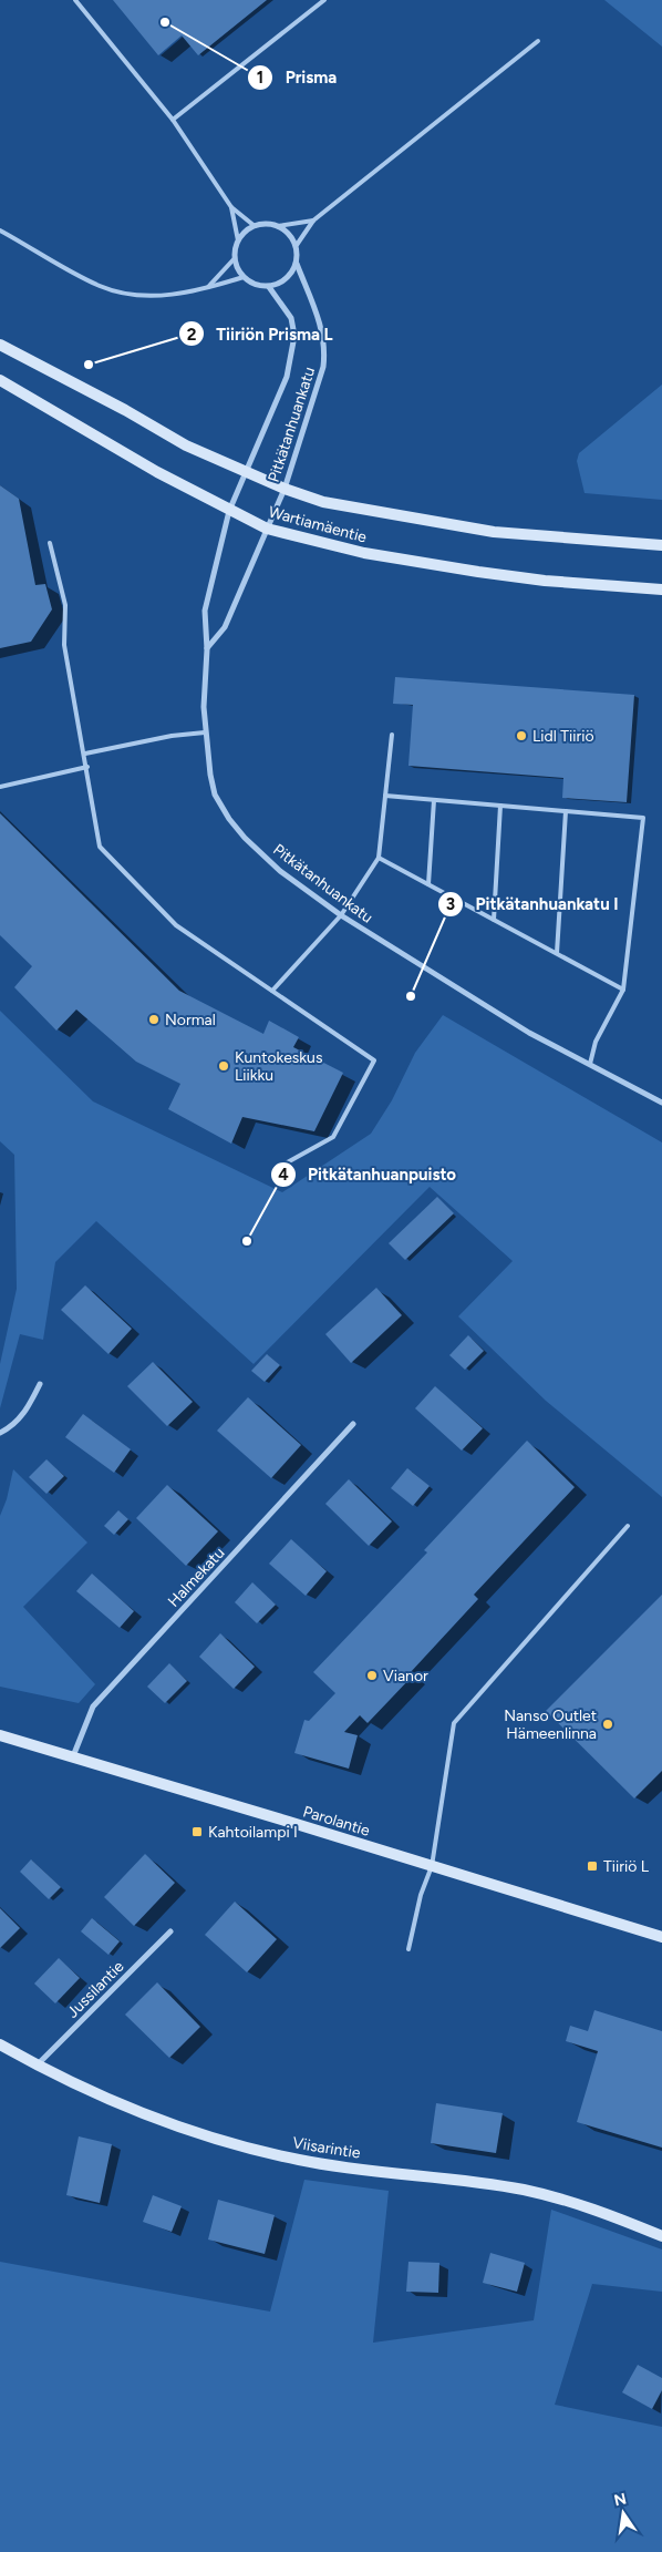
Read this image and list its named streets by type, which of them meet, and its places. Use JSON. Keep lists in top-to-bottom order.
{
  "streets": {
    "main road": ["Wartiamäentie", "Parolantie", "Viisarintie"],
    "street": ["Pitkätanhuankatu", "Halmekatu", "Jussilantie"]
  },
  "crossings": [
    ["Pitkätanhuankatu", "Wartiamäentie"],
    ["Halmekatu", "Parolantie"],
    ["Jussilantie", "Viisarintie"]
  ],
  "places": {
    "other": [
      "Prisma",
      "Tiiriön Prisma L",
      "Lidl Tiiriö",
      "Pitkätanhuankatu I",
      "Normal",
      "Kuntokeskus Liikku",
      "Pitkätanhuanpuisto",
      "Vianor",
      "Nanso Outlet Hämeenlinna"
    ],
    "transit": ["Kahtoilampi I", "Tiiriö L"]
  },
  "north": "top"
}
